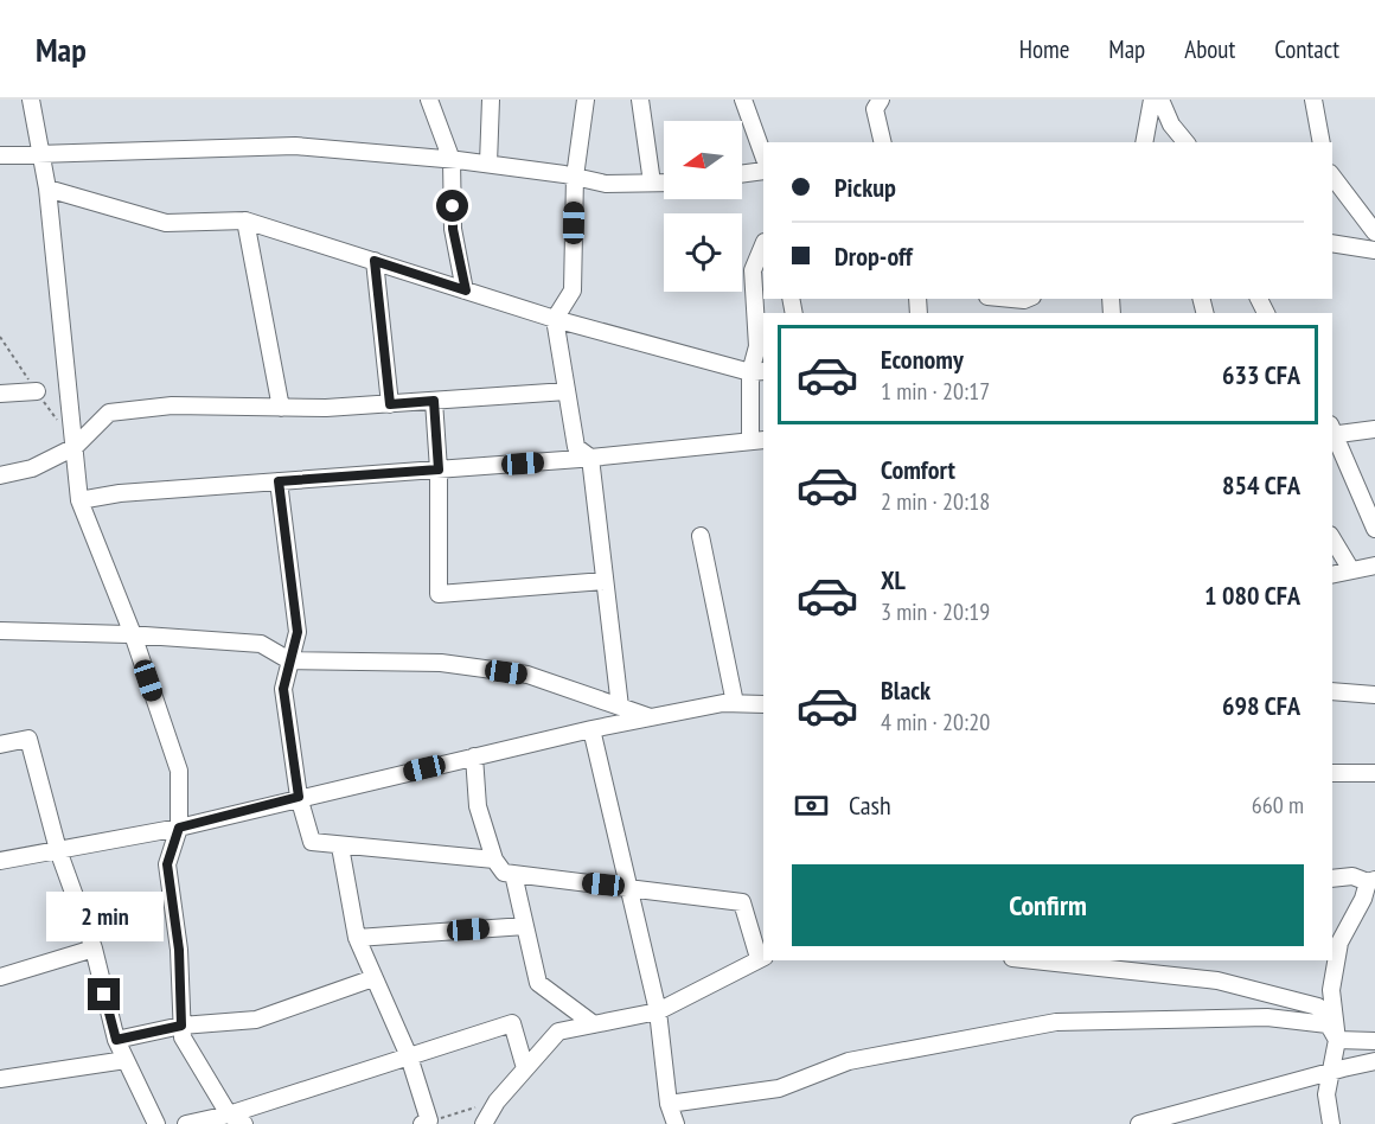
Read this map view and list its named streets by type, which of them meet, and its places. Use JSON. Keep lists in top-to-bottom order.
{
  "north": "left",
  "page": {
    "header": "Map",
    "nav": [
      "Home",
      "Map",
      "About",
      "Contact"
    ],
    "banner": ["Pickup", "Drop-off"],
    "list": [
      {
        "name": "Economy",
        "note": "1 min · 20:17",
        "value": "633 CFA"
      },
      {
        "name": "Comfort",
        "note": "2 min · 20:18",
        "value": "854 CFA"
      },
      {
        "name": "XL",
        "note": "3 min · 20:19",
        "value": "1 080 CFA"
      },
      {
        "name": "Black",
        "note": "4 min · 20:20",
        "value": "698 CFA"
      }
    ],
    "pay": ["Cash", "660 m"],
    "buttons": "Confirm",
    "bubble": "2 min"
  }
}
